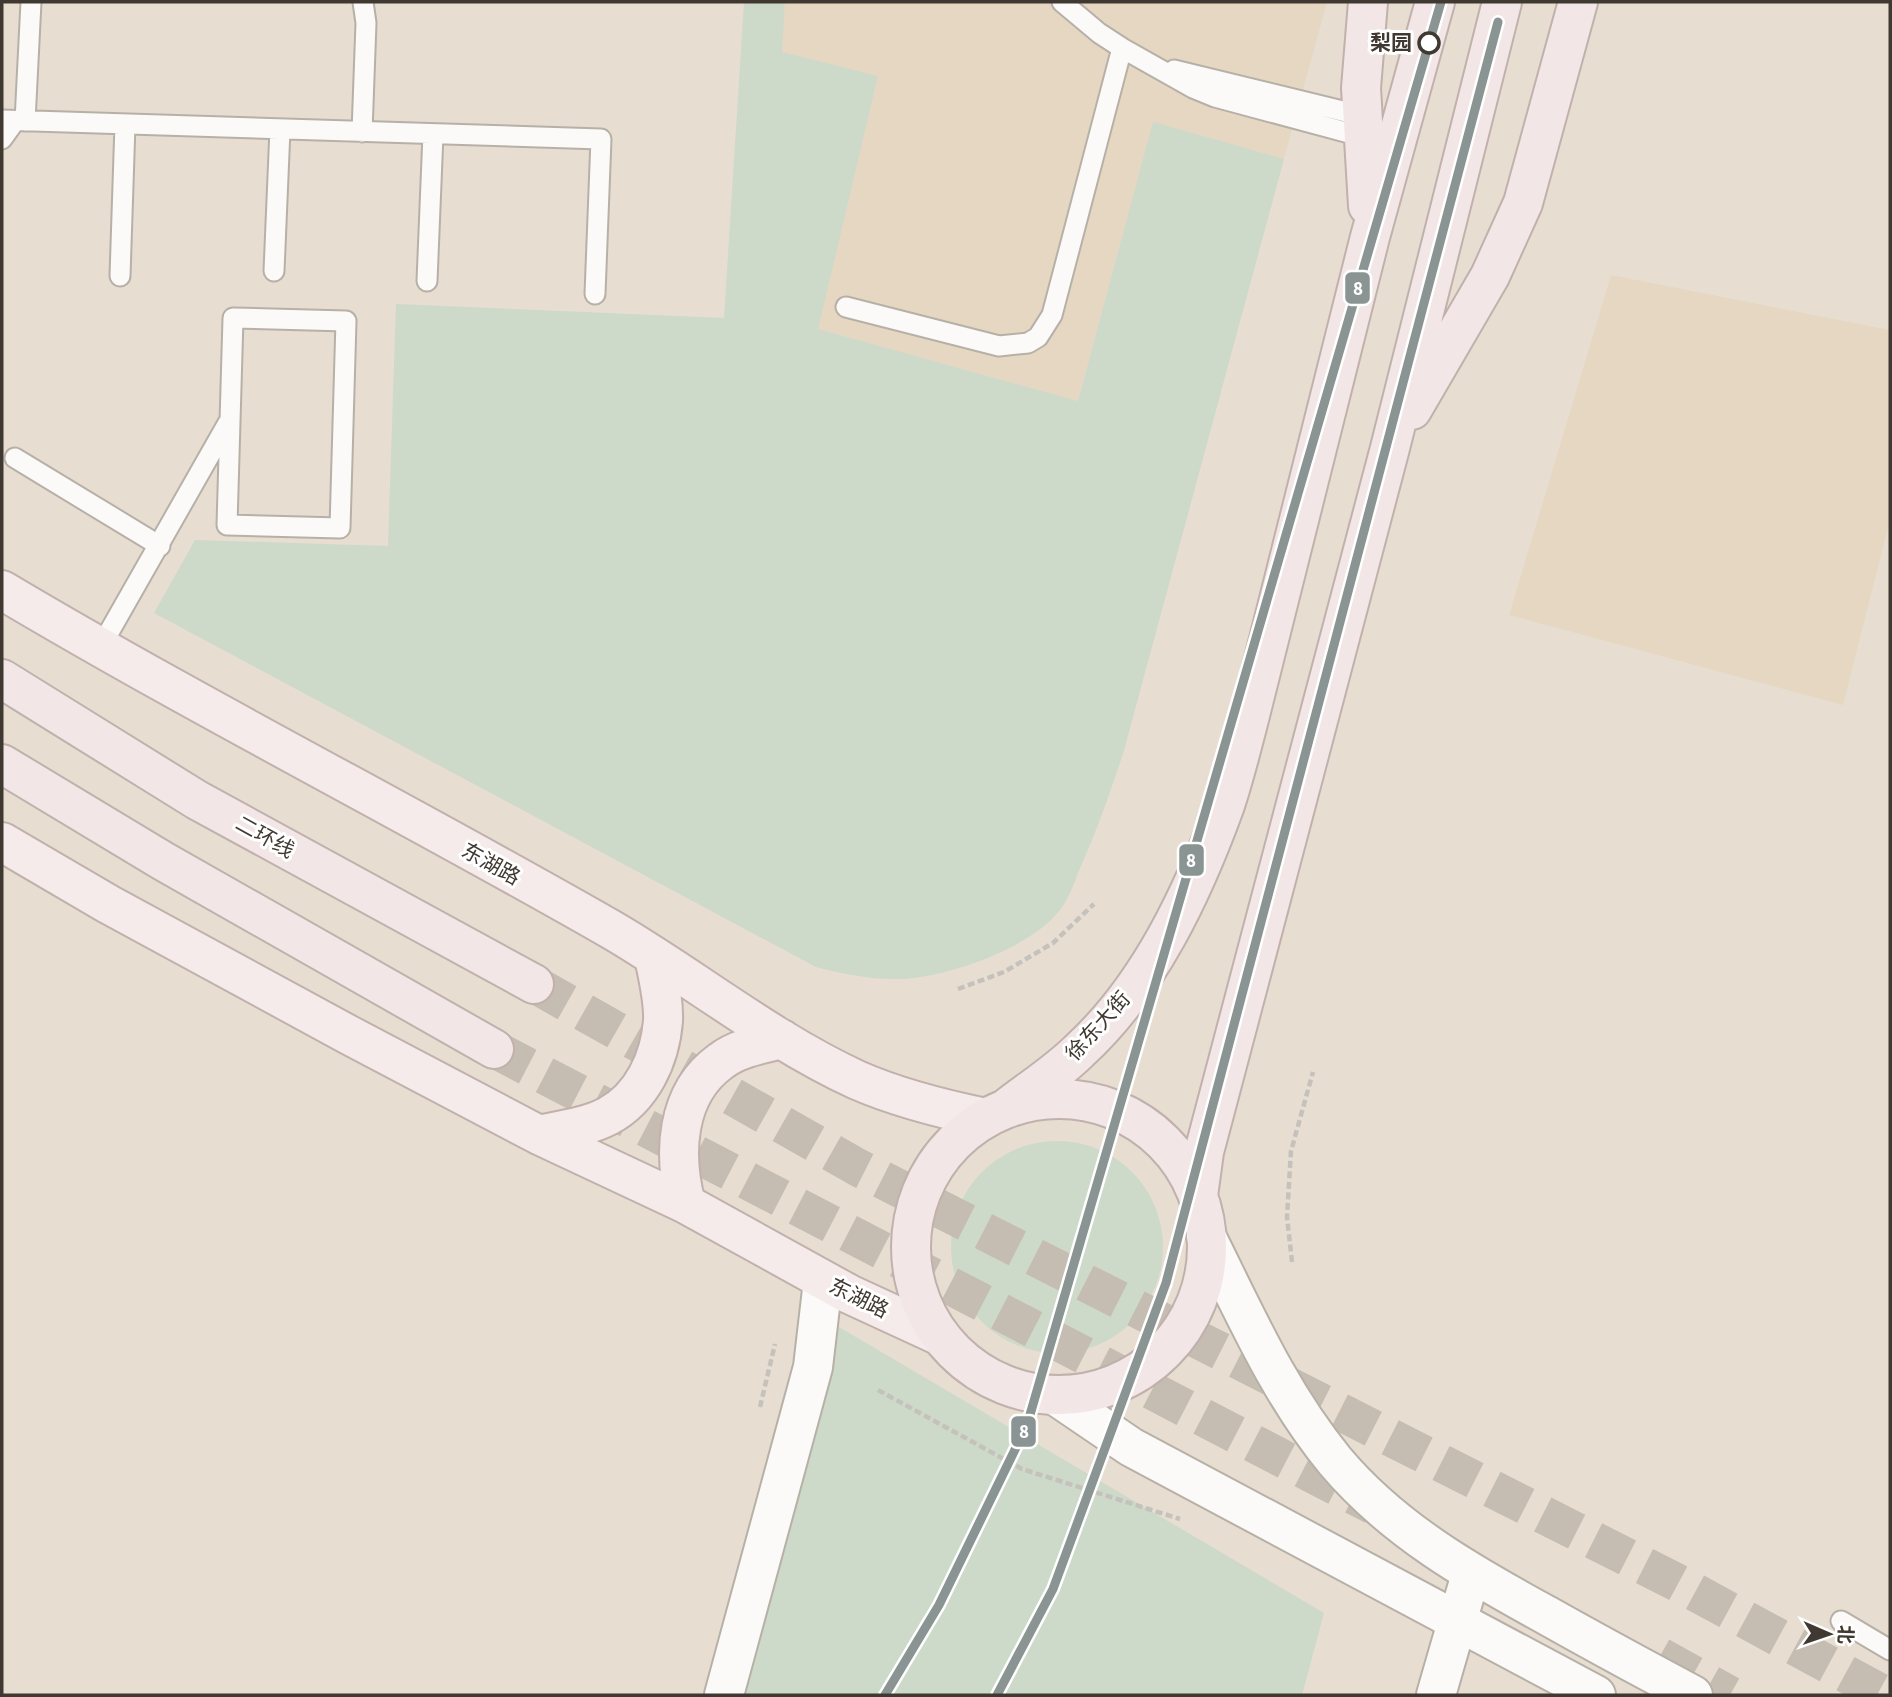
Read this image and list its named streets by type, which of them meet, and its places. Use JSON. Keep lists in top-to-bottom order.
{
  "streets": {
    "highway": ["二环线", "徐东大街"],
    "main road": ["东湖路"]
  },
  "crossings": [
    ["东湖路", "徐东大街"]
  ],
  "places": ["梨园"],
  "lines": ["transit line 8"],
  "north": "right"
}
